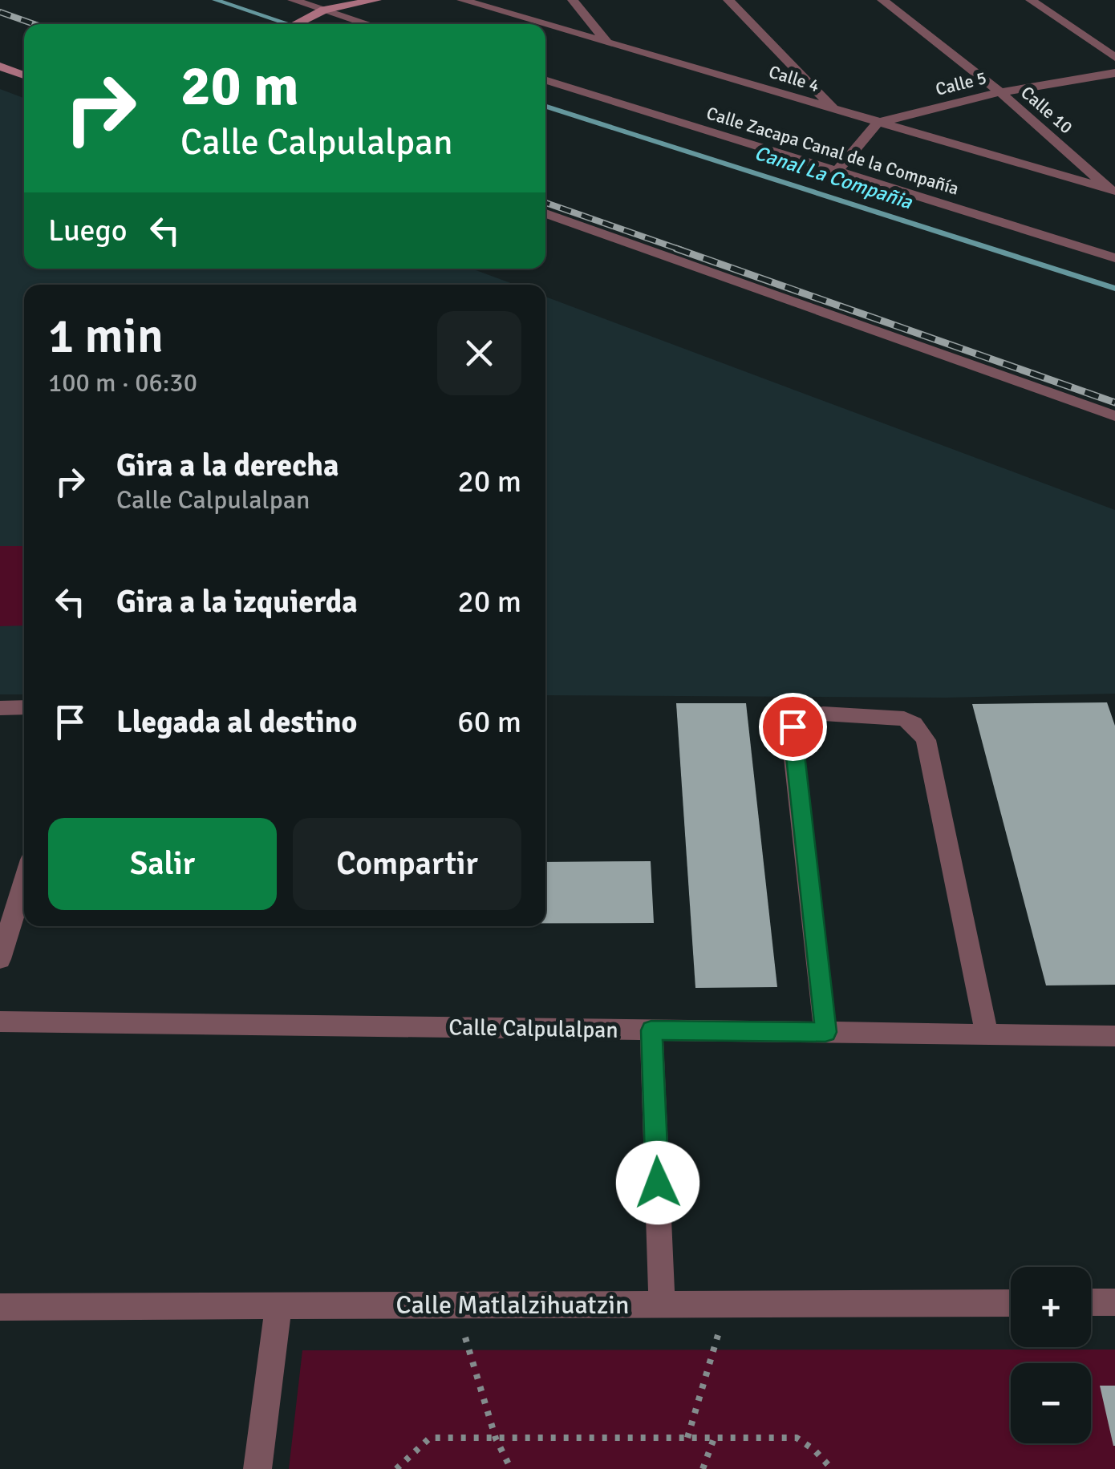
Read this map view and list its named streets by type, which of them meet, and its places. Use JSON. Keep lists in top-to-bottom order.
{
  "streets": {
    "street": [
      "Calle 4",
      "Calle 5",
      "Calle 10",
      "Calle Zacapa Canal de la Compañía",
      "Calle Calpulalpan",
      "Calle Matlalzihuatzin"
    ]
  },
  "crossings": [
    ["Calle 4", "Calle 5"],
    ["Calle 4", "Calle 10"],
    ["Calle 5", "Calle 10"]
  ],
  "water": ["Canal La Compañia"],
  "page": {
    "turn": ["20 m", "Calle Calpulalpan"],
    "then": "Luego",
    "heading": ["1 min", "100 m · 06:30"],
    "list": [
      {
        "name": "Gira a la derecha",
        "note": "Calle Calpulalpan",
        "value": "20 m"
      },
      {
        "name": "Gira a la izquierda",
        "value": "20 m"
      },
      {
        "name": "Llegada al destino",
        "value": "60 m"
      }
    ],
    "buttons": ["Salir", "Compartir"],
    "map_buttons": ["+", "−"]
  }
}
